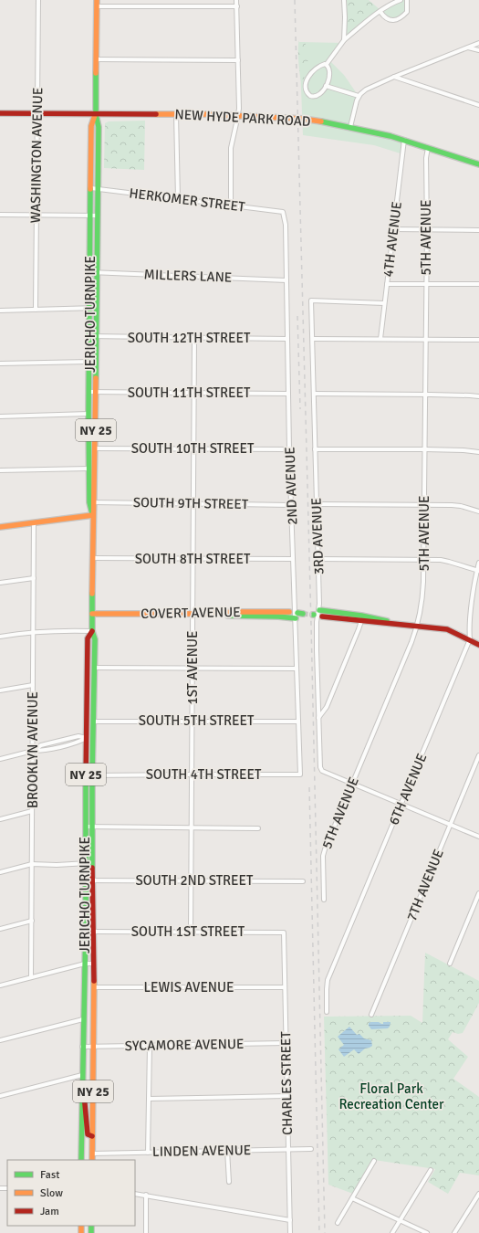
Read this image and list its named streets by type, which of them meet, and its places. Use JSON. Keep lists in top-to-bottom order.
{
  "streets": {
    "main road": [
      "NEW HYDE PARK ROAD",
      "JERICHO TURNPIKE",
      "NY 25",
      "COVERT AVENUE"
    ],
    "street": [
      "WASHINGTON AVENUE",
      "HERKOMER STREET",
      "5TH AVENUE",
      "4TH AVENUE",
      "MILLERS LANE",
      "SOUTH 12TH STREET",
      "SOUTH 11TH STREET",
      "SOUTH 10TH STREET",
      "2ND AVENUE",
      "SOUTH 9TH STREET",
      "3RD AVENUE",
      "SOUTH 8TH STREET",
      "1ST AVENUE",
      "SOUTH 5TH STREET",
      "BROOKLYN AVENUE",
      "SOUTH 4TH STREET",
      "6TH AVENUE",
      "SOUTH 2ND STREET",
      "7TH AVENUE",
      "SOUTH 1ST STREET",
      "LEWIS AVENUE",
      "SYCAMORE AVENUE",
      "CHARLES STREET",
      "LINDEN AVENUE"
    ]
  },
  "crossings": [
    ["NEW HYDE PARK ROAD", "WASHINGTON AVENUE"],
    ["NEW HYDE PARK ROAD", "5TH AVENUE"],
    ["NEW HYDE PARK ROAD", "4TH AVENUE"],
    ["NEW HYDE PARK ROAD", "JERICHO TURNPIKE"],
    ["HERKOMER STREET", "JERICHO TURNPIKE"],
    ["HERKOMER STREET", "2ND AVENUE"],
    ["5TH AVENUE", "3RD AVENUE"],
    ["4TH AVENUE", "3RD AVENUE"],
    ["MILLERS LANE", "JERICHO TURNPIKE"],
    ["MILLERS LANE", "2ND AVENUE"],
    ["JERICHO TURNPIKE", "SOUTH 12TH STREET"],
    ["JERICHO TURNPIKE", "SOUTH 11TH STREET"],
    ["JERICHO TURNPIKE", "SOUTH 10TH STREET"],
    ["JERICHO TURNPIKE", "SOUTH 9TH STREET"],
    ["JERICHO TURNPIKE", "SOUTH 8TH STREET"],
    ["JERICHO TURNPIKE", "COVERT AVENUE"],
    ["JERICHO TURNPIKE", "SOUTH 5TH STREET"],
    ["JERICHO TURNPIKE", "SOUTH 4TH STREET"],
    ["JERICHO TURNPIKE", "SOUTH 2ND STREET"],
    ["JERICHO TURNPIKE", "SOUTH 1ST STREET"],
    ["JERICHO TURNPIKE", "LEWIS AVENUE"],
    ["JERICHO TURNPIKE", "SYCAMORE AVENUE"],
    ["JERICHO TURNPIKE", "LINDEN AVENUE"],
    ["SOUTH 12TH STREET", "2ND AVENUE"],
    ["SOUTH 12TH STREET", "1ST AVENUE"],
    ["SOUTH 11TH STREET", "2ND AVENUE"],
    ["SOUTH 11TH STREET", "1ST AVENUE"],
    ["SOUTH 10TH STREET", "2ND AVENUE"],
    ["SOUTH 10TH STREET", "1ST AVENUE"],
    ["2ND AVENUE", "SOUTH 9TH STREET"],
    ["2ND AVENUE", "SOUTH 8TH STREET"],
    ["2ND AVENUE", "SOUTH 5TH STREET"],
    ["2ND AVENUE", "SOUTH 4TH STREET"],
    ["SOUTH 9TH STREET", "1ST AVENUE"],
    ["SOUTH 8TH STREET", "1ST AVENUE"],
    ["COVERT AVENUE", "1ST AVENUE"],
    ["1ST AVENUE", "SOUTH 5TH STREET"],
    ["1ST AVENUE", "SOUTH 4TH STREET"],
    ["1ST AVENUE", "SOUTH 2ND STREET"],
    ["1ST AVENUE", "SOUTH 1ST STREET"],
    ["SOUTH 1ST STREET", "CHARLES STREET"],
    ["LEWIS AVENUE", "CHARLES STREET"],
    ["SYCAMORE AVENUE", "CHARLES STREET"],
    ["CHARLES STREET", "LINDEN AVENUE"]
  ],
  "parks": ["Floral Park Recreation Center"],
  "legend": ["Fast", "Slow", "Jam"]
}
